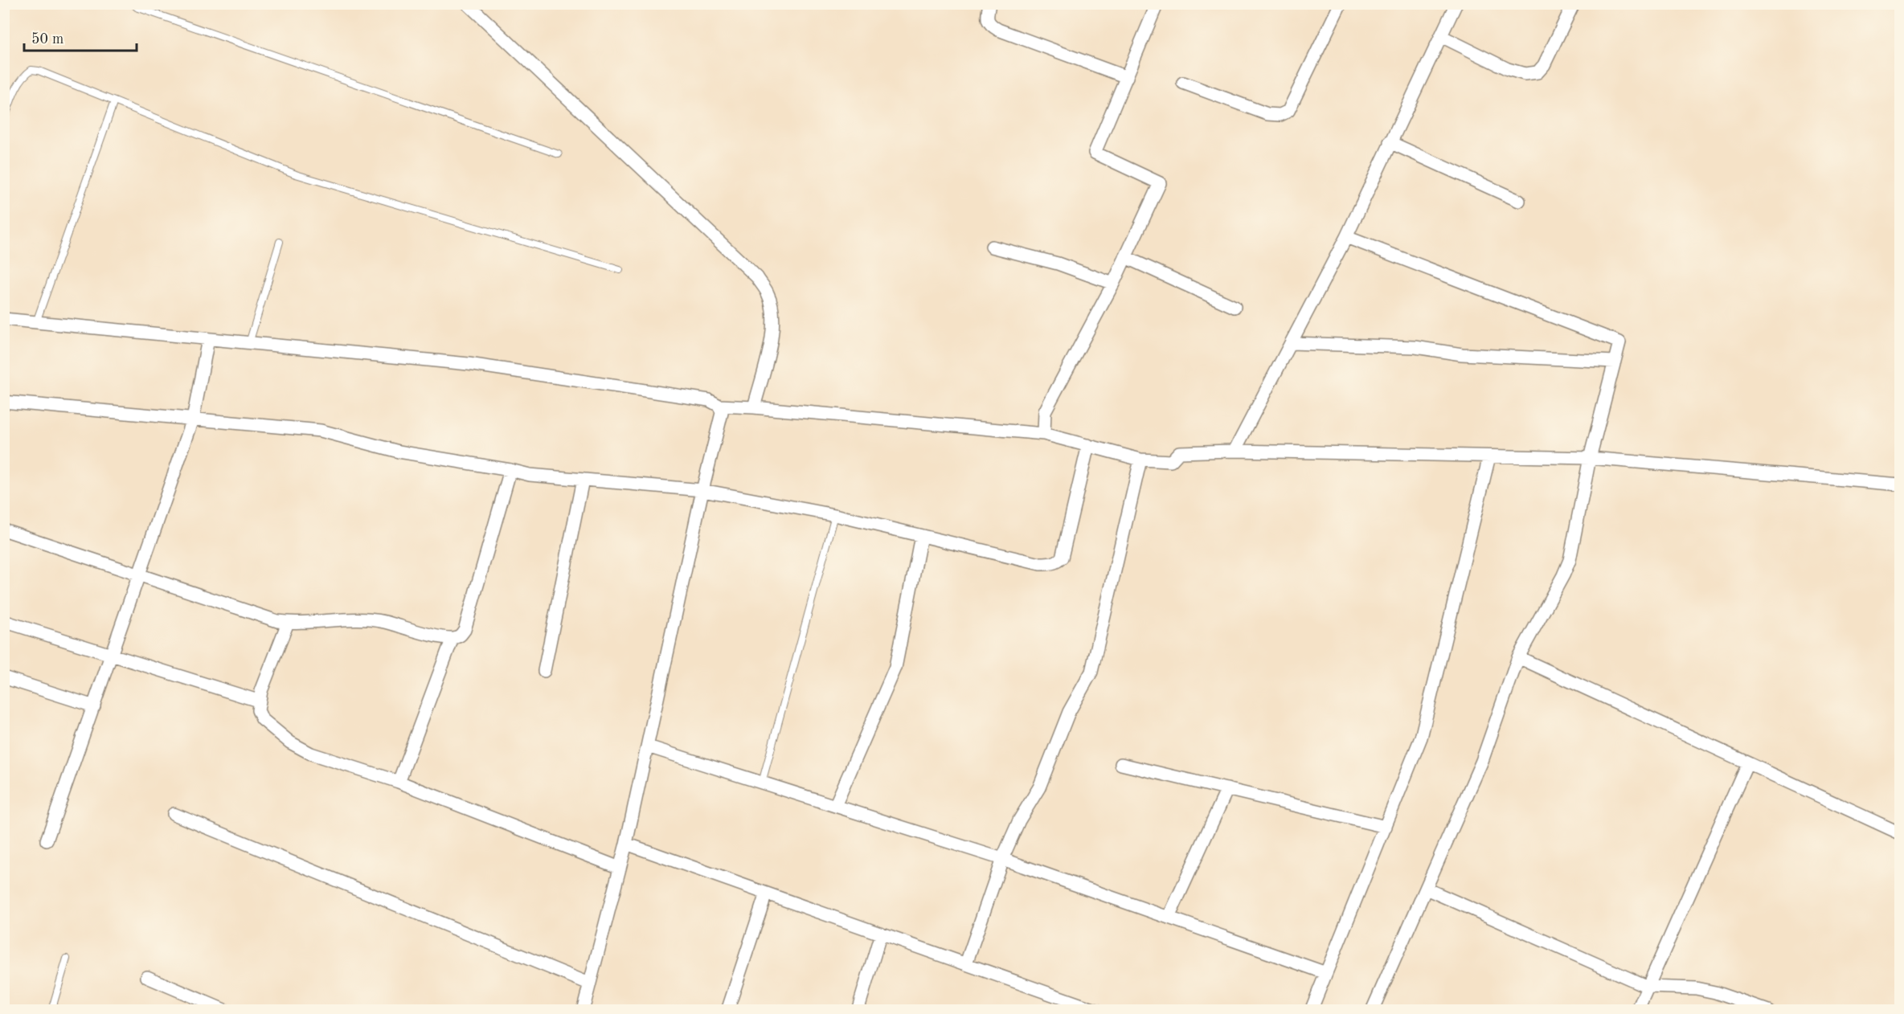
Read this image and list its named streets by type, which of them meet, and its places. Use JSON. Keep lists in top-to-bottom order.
{
  "scale_bar": "50 m"
}
